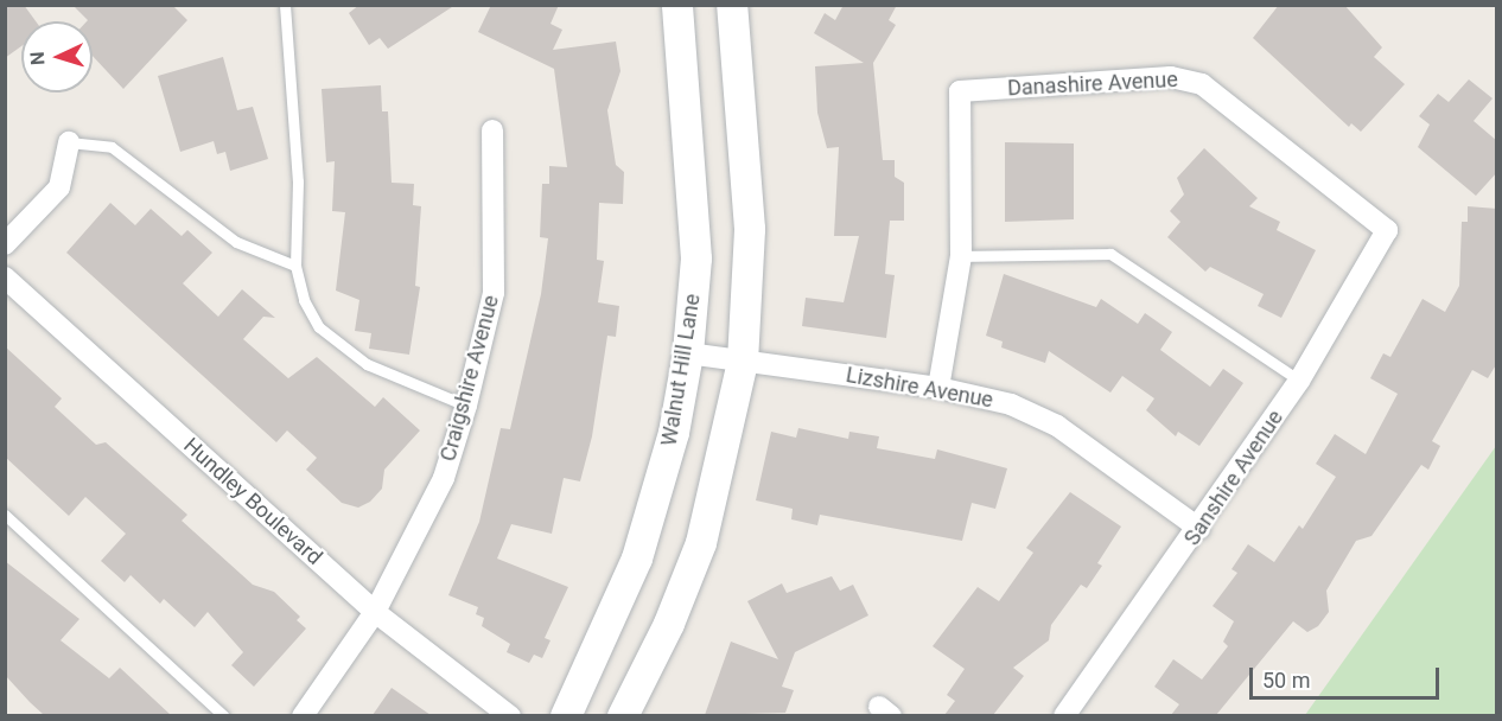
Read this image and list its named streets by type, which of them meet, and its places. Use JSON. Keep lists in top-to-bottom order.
{
  "streets": {
    "main road": ["Walnut Hill Lane"],
    "street": [
      "Danashire Avenue",
      "Craigshire Avenue",
      "Lizshire Avenue",
      "Sanshire Avenue",
      "Hundley Boulevard"
    ]
  },
  "crossings": [
    ["Danashire Avenue", "Sanshire Avenue"],
    ["Walnut Hill Lane", "Lizshire Avenue"],
    ["Craigshire Avenue", "Hundley Boulevard"],
    ["Lizshire Avenue", "Sanshire Avenue"]
  ],
  "scale_bar": "50 m",
  "north": "left"
}
